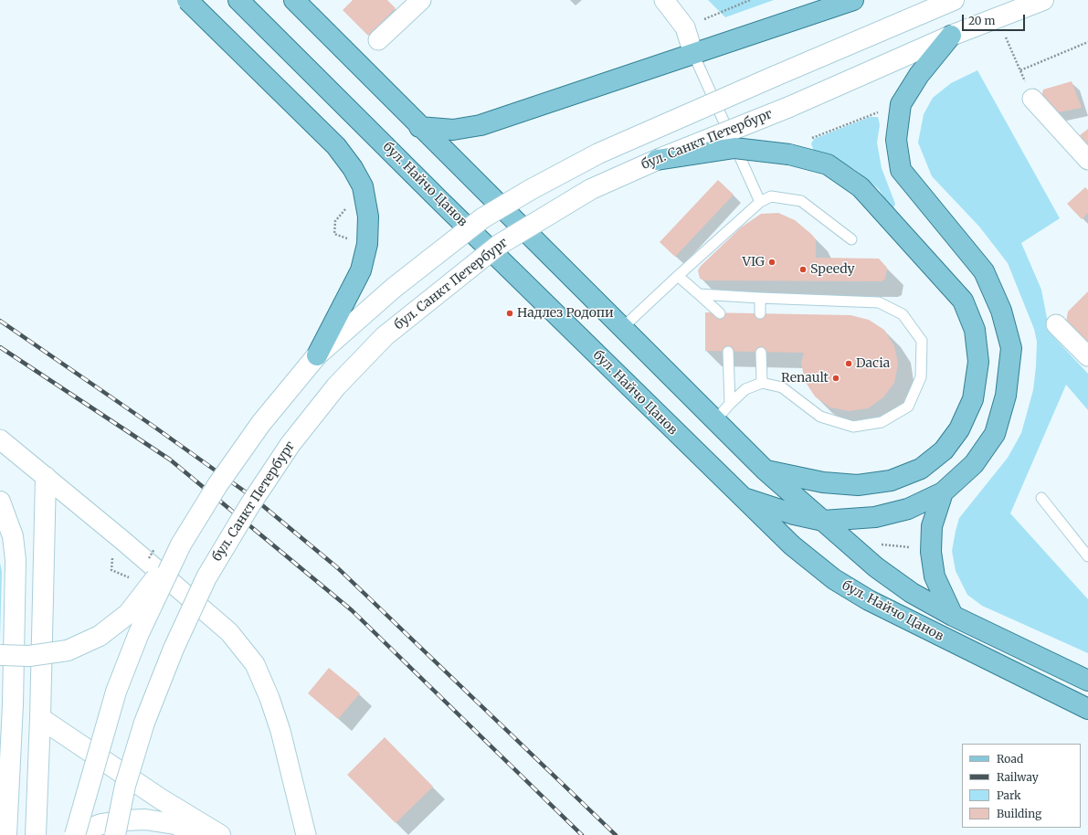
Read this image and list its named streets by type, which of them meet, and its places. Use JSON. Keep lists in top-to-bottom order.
{
  "streets": {
    "main road": ["бул. Санкт Петербург", "бул. Найчо Цанов"]
  },
  "places": [
    "VIG",
    "Speedy",
    "Надлез Родопи",
    "Dacia",
    "Renault"
  ],
  "legend": [
    "Road",
    "Railway",
    "Park",
    "Building"
  ],
  "scale_bar": "20 m"
}
